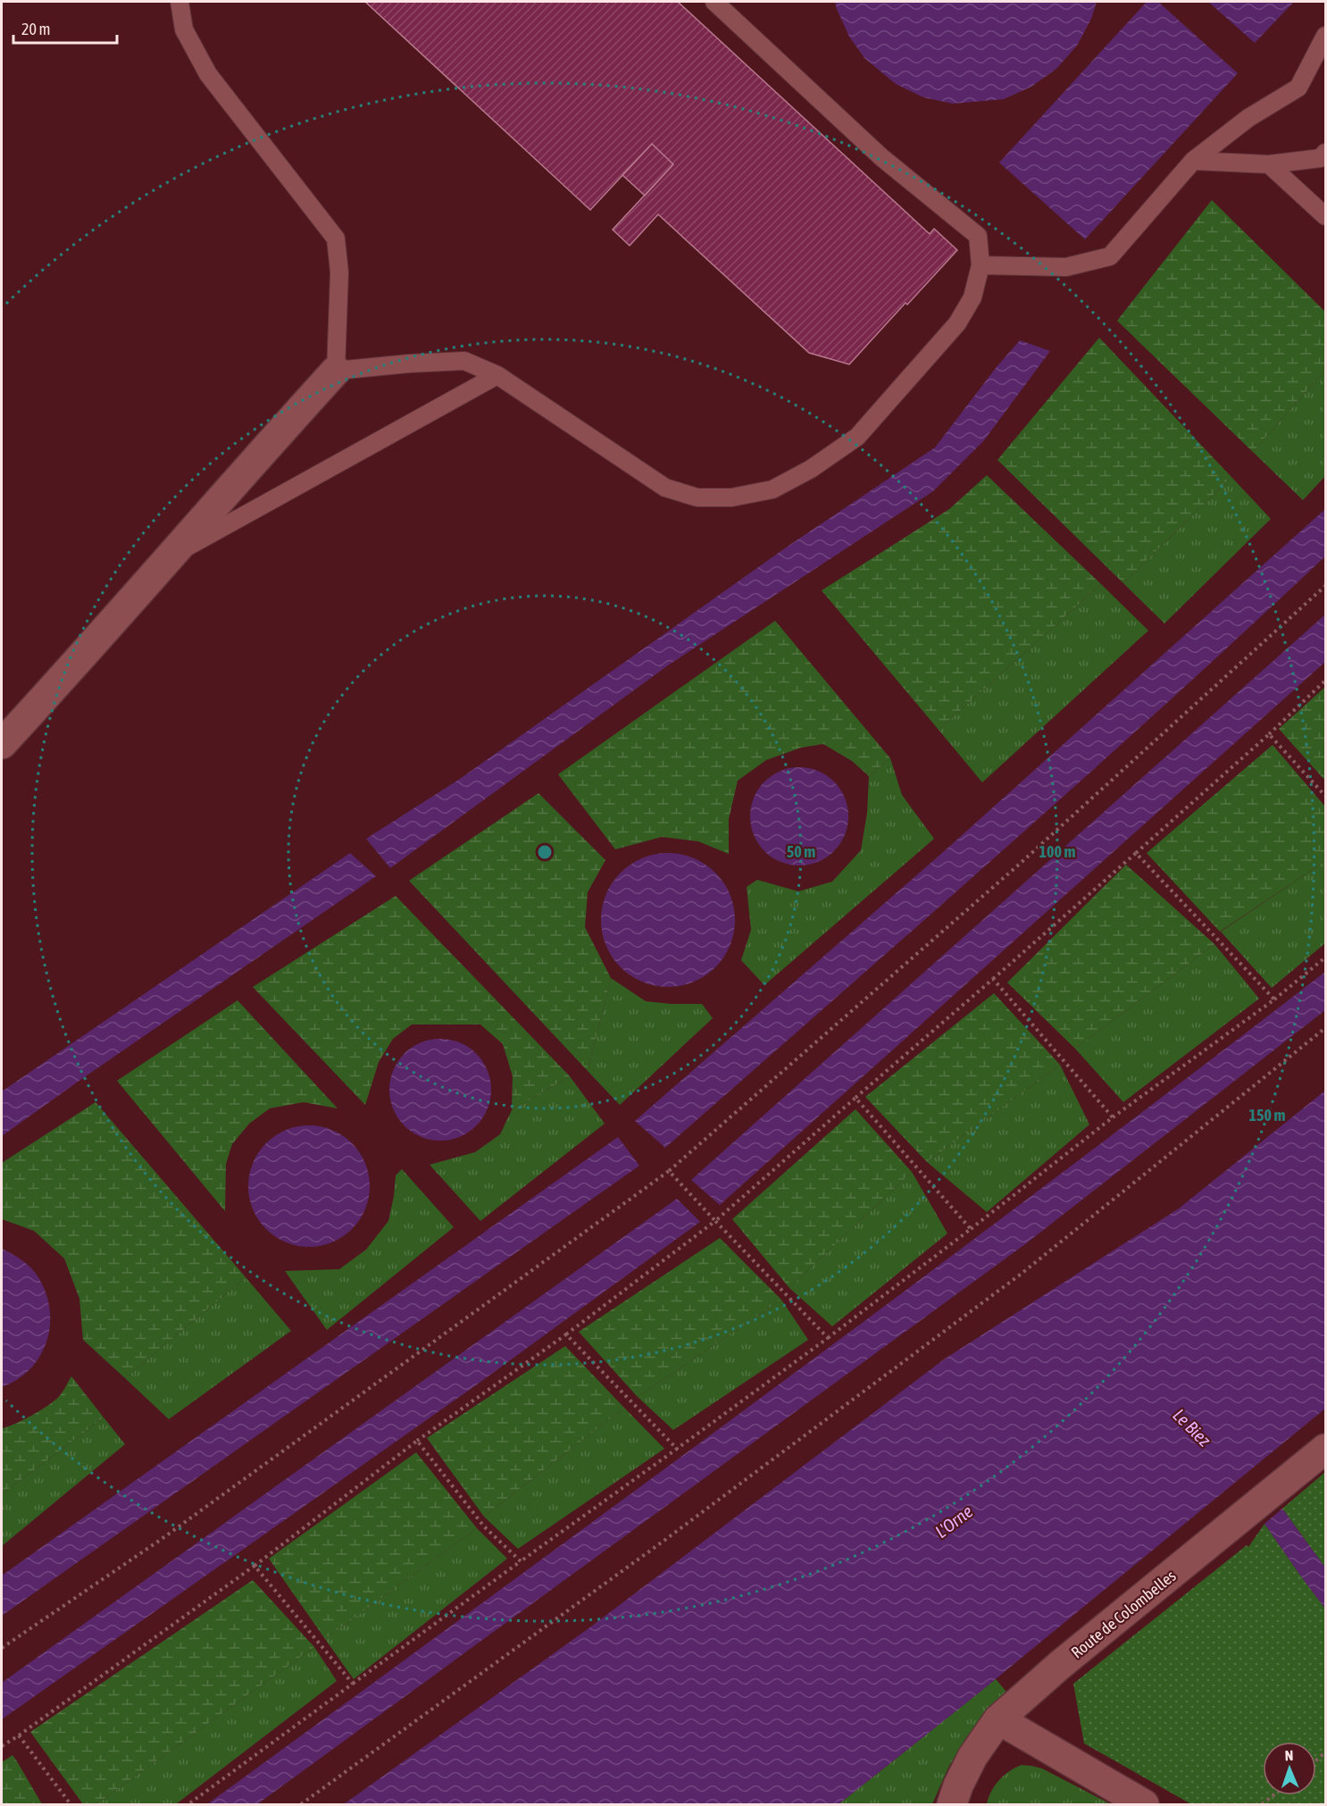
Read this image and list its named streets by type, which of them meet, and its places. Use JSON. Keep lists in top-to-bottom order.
{
  "streets": {
    "street": ["Route de Colombelles"]
  },
  "water": ["Le Biez", "L'Orne"],
  "scale_bar": "20 m",
  "north": "top",
  "rings": ["50 m", "100 m", "150 m"]
}
